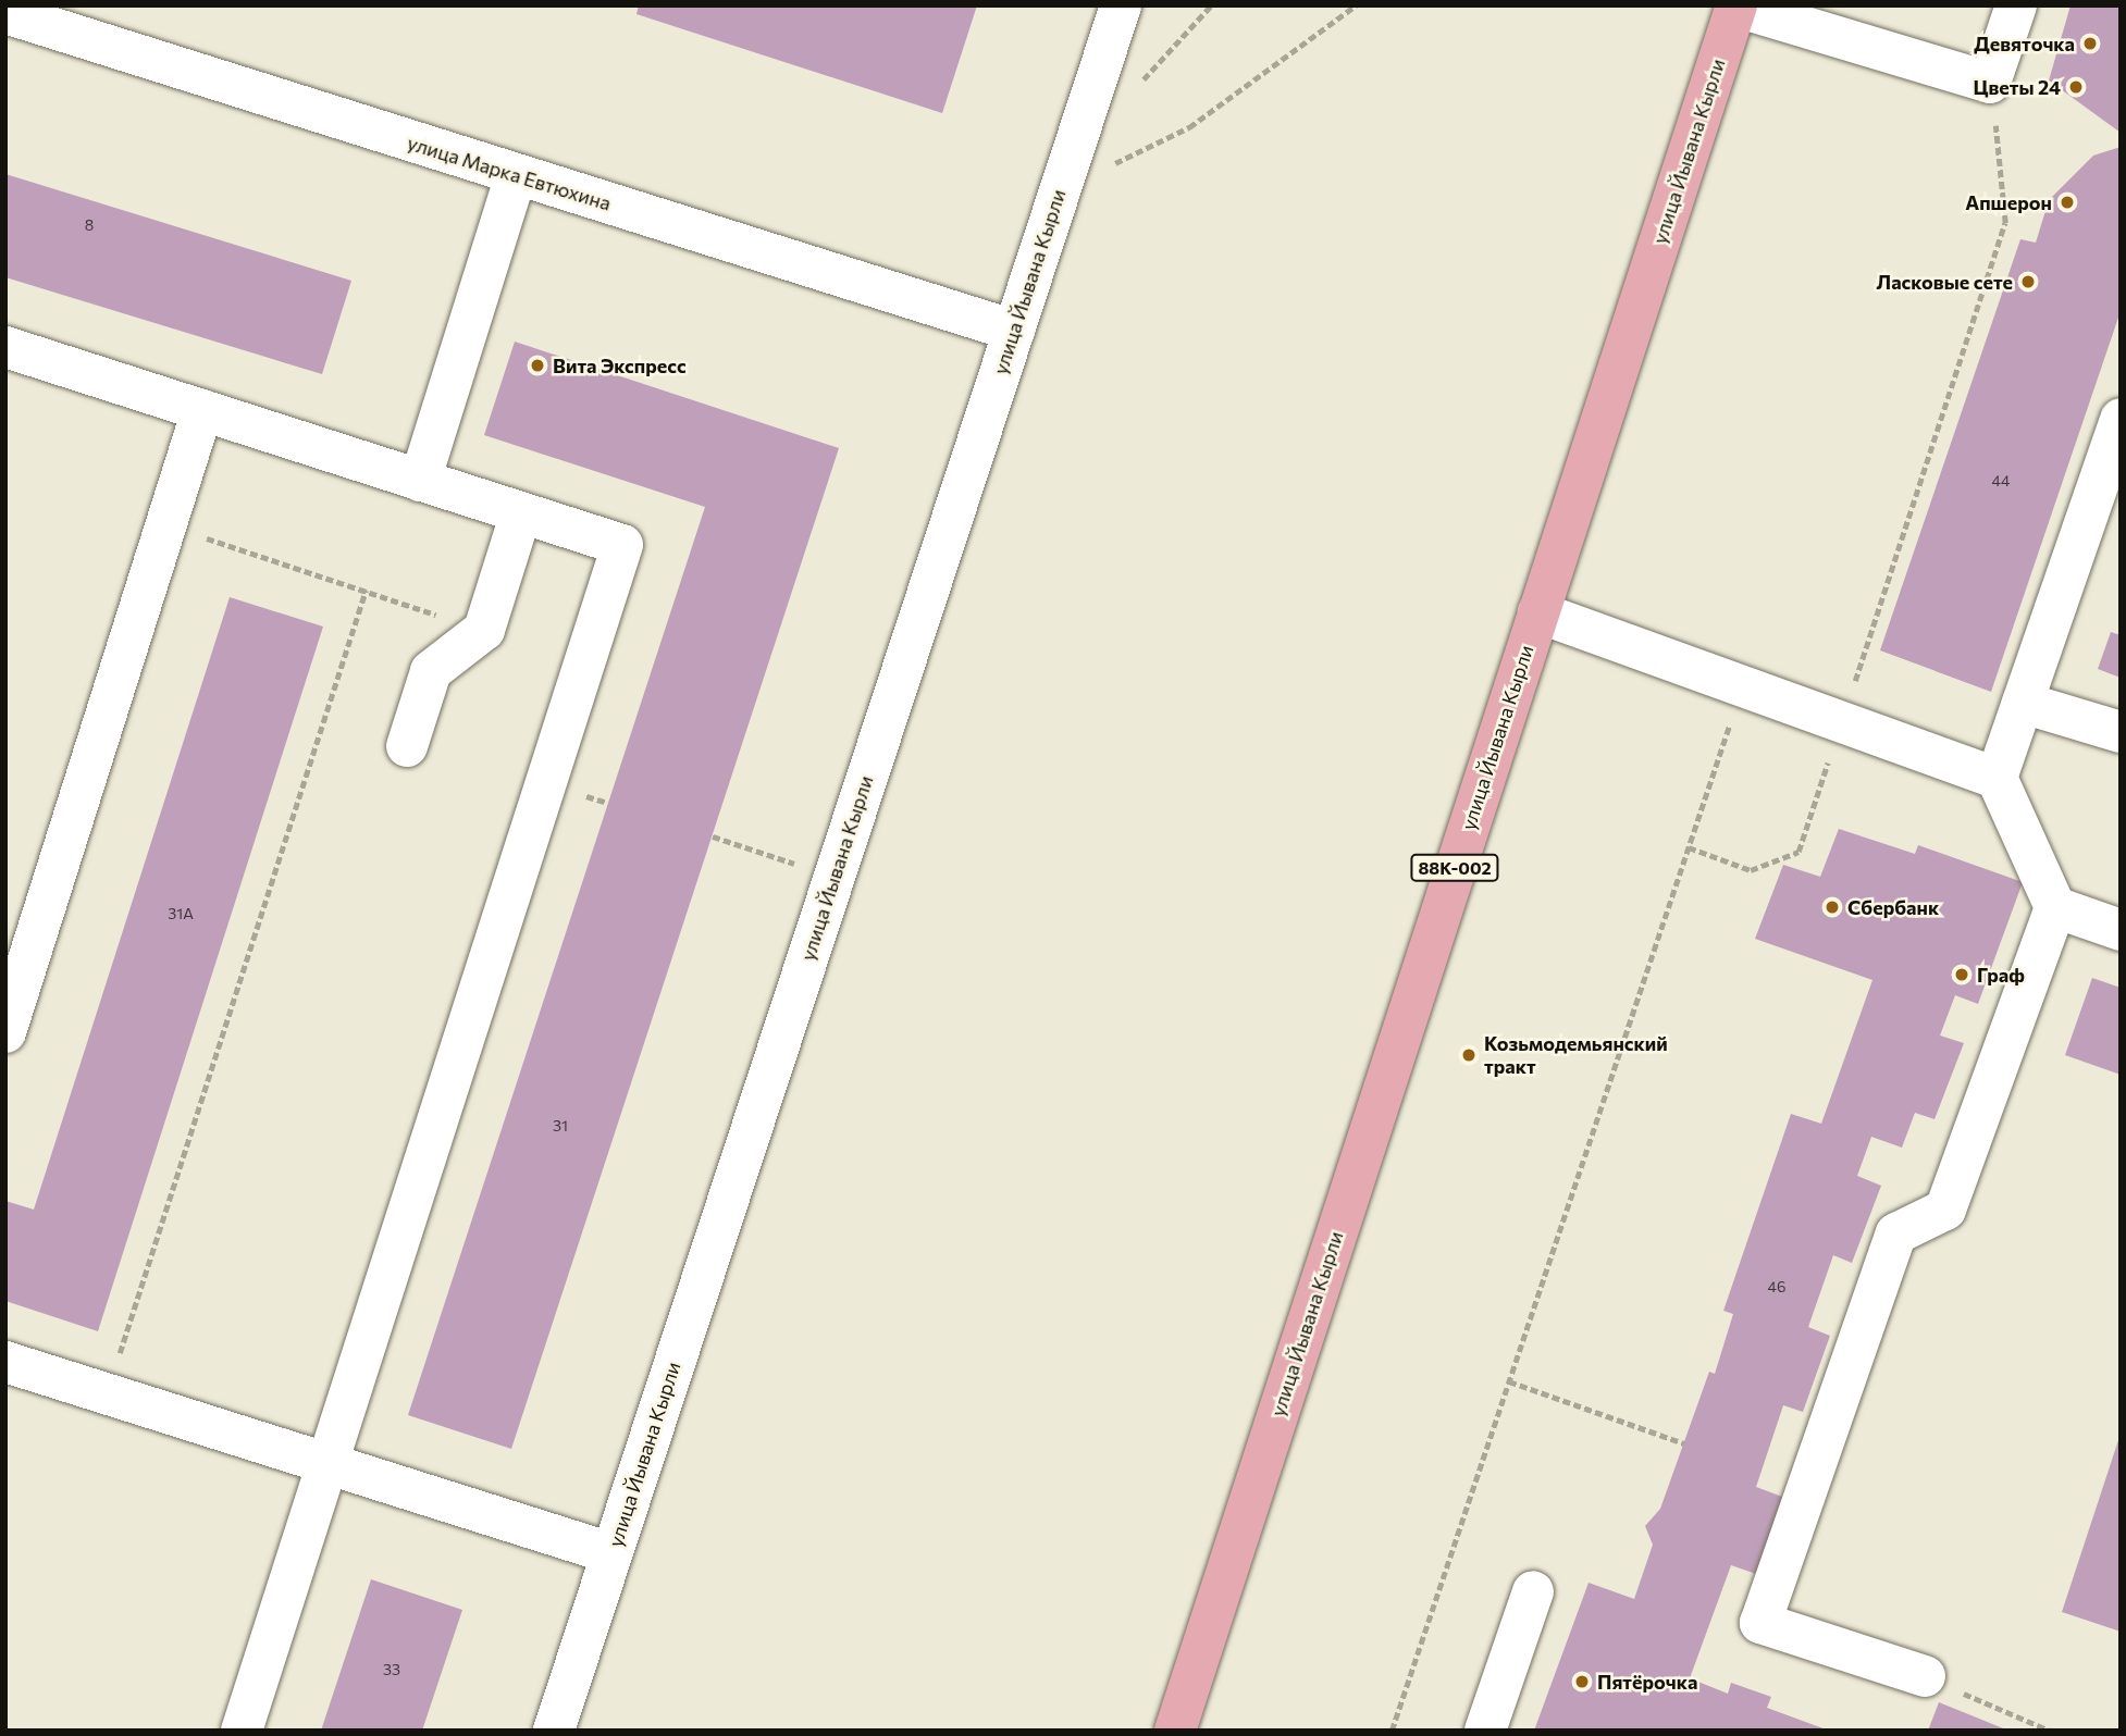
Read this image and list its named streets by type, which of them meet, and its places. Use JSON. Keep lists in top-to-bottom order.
{
  "streets": {
    "main road": ["улица Йывана Кырли", "88К-002"],
    "street": ["улица Марка Евтюхина"]
  },
  "crossings": [
    ["улица Йывана Кырли", "улица Марка Евтюхина"]
  ],
  "places": [
    "Девяточка",
    "Цветы 24",
    "Апшерон",
    "Ласковые сете",
    "Вита Экспресс",
    "Сбербанк",
    "Граф",
    "Козьмодемьянский тракт",
    "Пятёрочка"
  ],
  "house_numbers": [
    "8",
    "44",
    "31А",
    "31",
    "46",
    "33"
  ]
}
